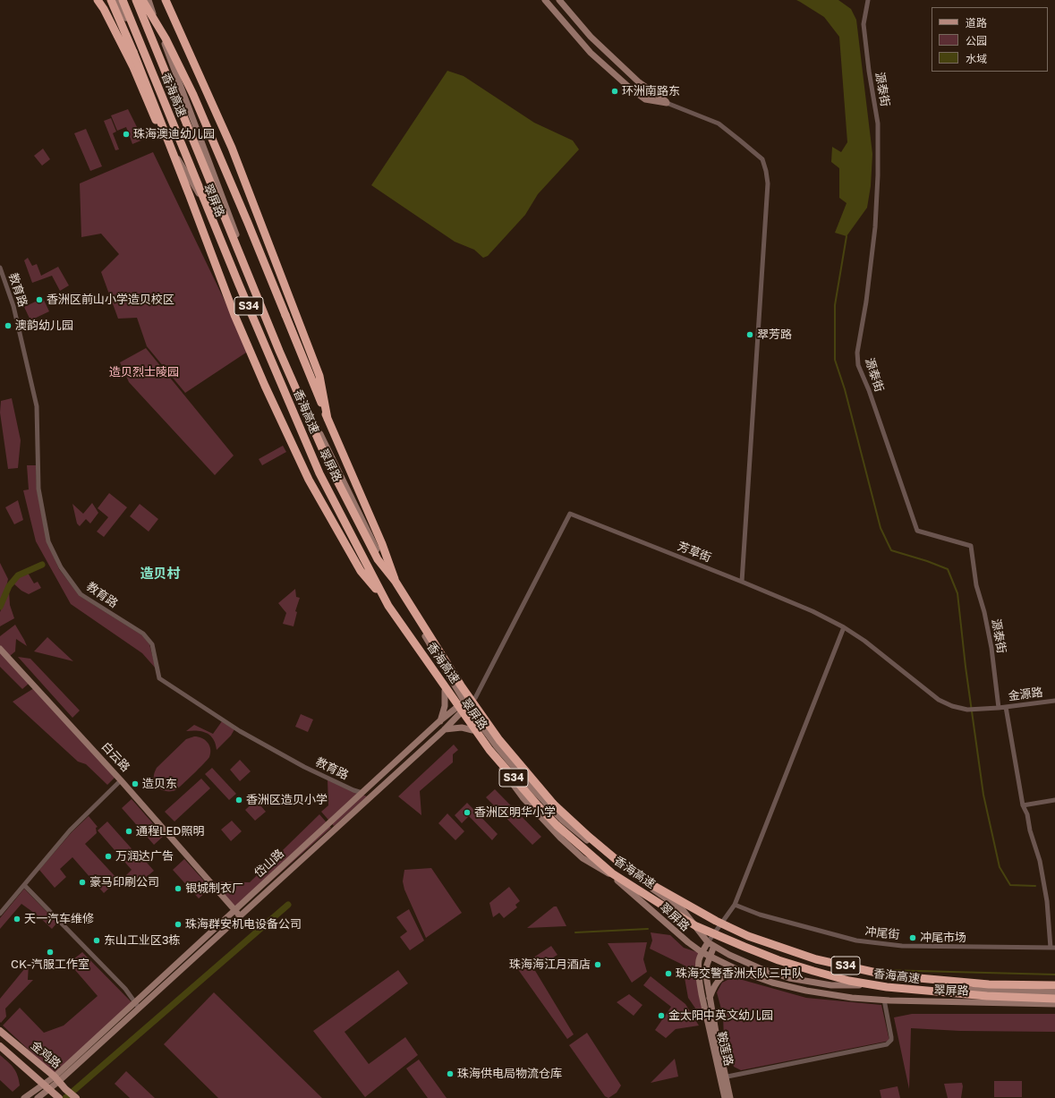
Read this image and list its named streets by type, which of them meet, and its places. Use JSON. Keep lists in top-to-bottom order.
{
  "streets": {
    "highway": ["香海高速", "S34"],
    "main road": [
      "翠屏路",
      "白云路",
      "岱山路",
      "鞍莲路",
      "金鸡路"
    ],
    "street": [
      "源泰街",
      "教育路",
      "芳草街",
      "金源路",
      "冲尾街"
    ]
  },
  "crossings": [
    ["源泰街", "芳草街"],
    ["源泰街", "金源路"],
    ["翠屏路", "芳草街"],
    ["翠屏路", "岱山路"],
    ["翠屏路", "鞍莲路"],
    ["教育路", "岱山路"],
    ["芳草街", "金源路"],
    ["芳草街", "岱山路"],
    ["白云路", "岱山路"],
    ["岱山路", "金鸡路"]
  ],
  "districts": ["造贝村"],
  "parks": ["造贝烈士陵园"],
  "places": [
    "环洲南路东",
    "珠海澳迪幼儿园",
    "香洲区前山小学造贝校区",
    "澳韵幼儿园",
    "翠芳路",
    "造贝东",
    "香洲区造贝小学",
    "香洲区明华小学",
    "通程LED照明",
    "万润达广告",
    "豪马印刷公司",
    "银城制衣厂",
    "天一汽车维修",
    "珠海群安机电设备公司",
    "冲尾市场",
    "东山工业区3栋",
    "CK-汽服工作室",
    "珠海海江月酒店",
    "珠海交警香洲大队三中队",
    "金太阳中英文幼儿园",
    "珠海供电局物流仓库"
  ],
  "legend": ["道路", "公园", "水域"]
}
